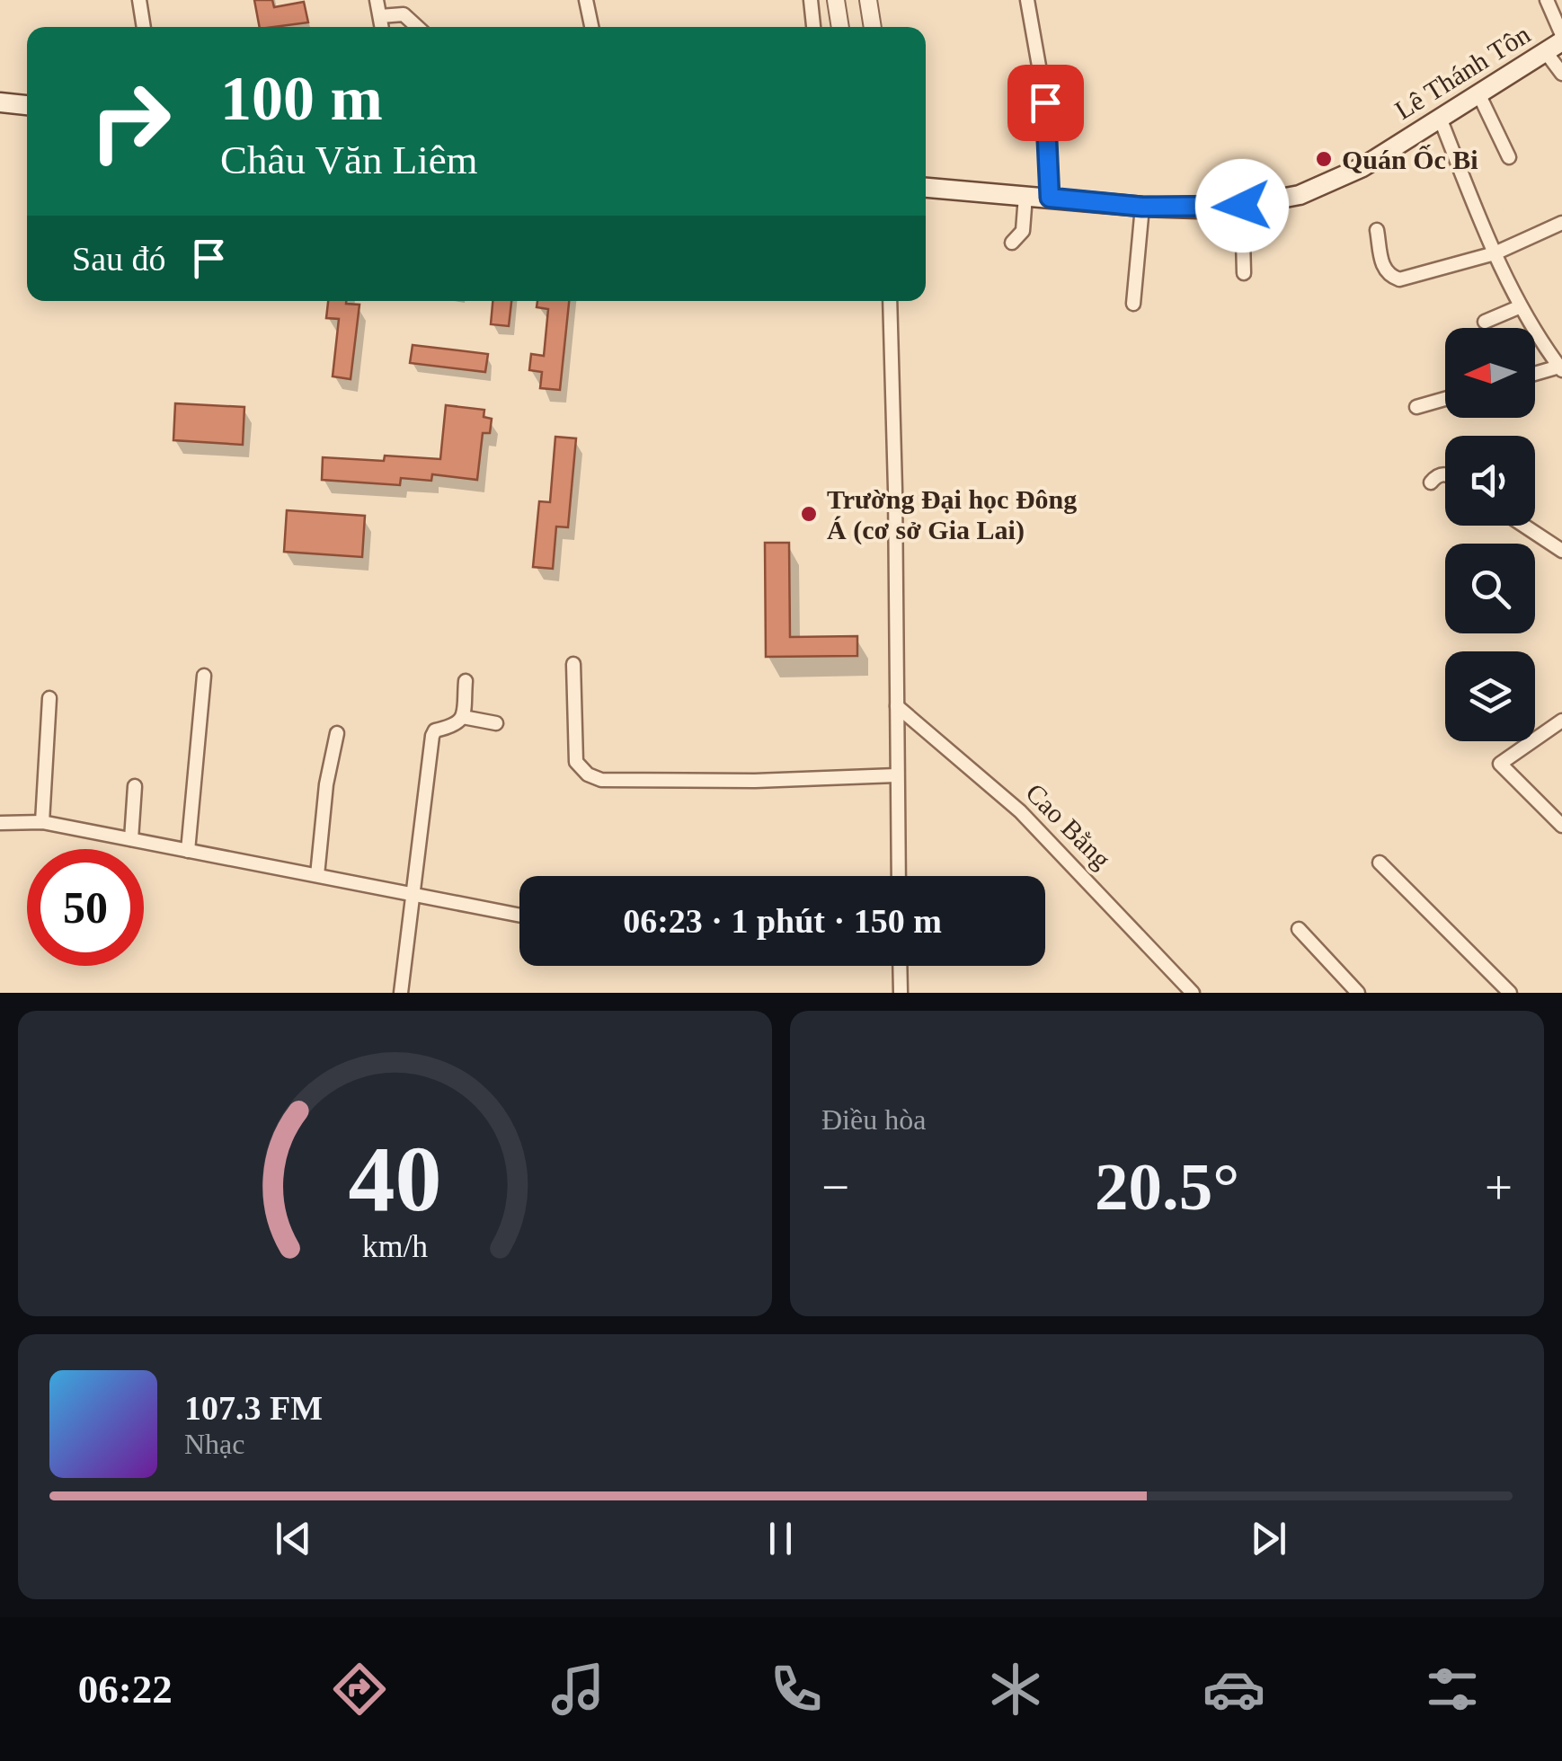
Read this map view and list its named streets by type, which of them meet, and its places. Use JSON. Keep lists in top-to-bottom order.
{
  "streets": {
    "main road": ["Lê Thánh Tôn"],
    "street": ["Cao Bằng"]
  },
  "places": ["Quán Ốc Bi", "Trường Đại học Đông Á (cơ sở Gia Lai)"],
  "north": "left",
  "page": {
    "turn": ["100 m", "Châu Văn Liêm"],
    "then": "Sau đó",
    "limit": "50",
    "trip": "06:23 · 1 phút · 150 m",
    "tile": "Điều hòa",
    "heat": ["−", "20.5°", "+"],
    "song": ["107.3 FM", "Nhạc"],
    "tabs": "06:22",
    "gauge": ["40", "km/h"]
  }
}
